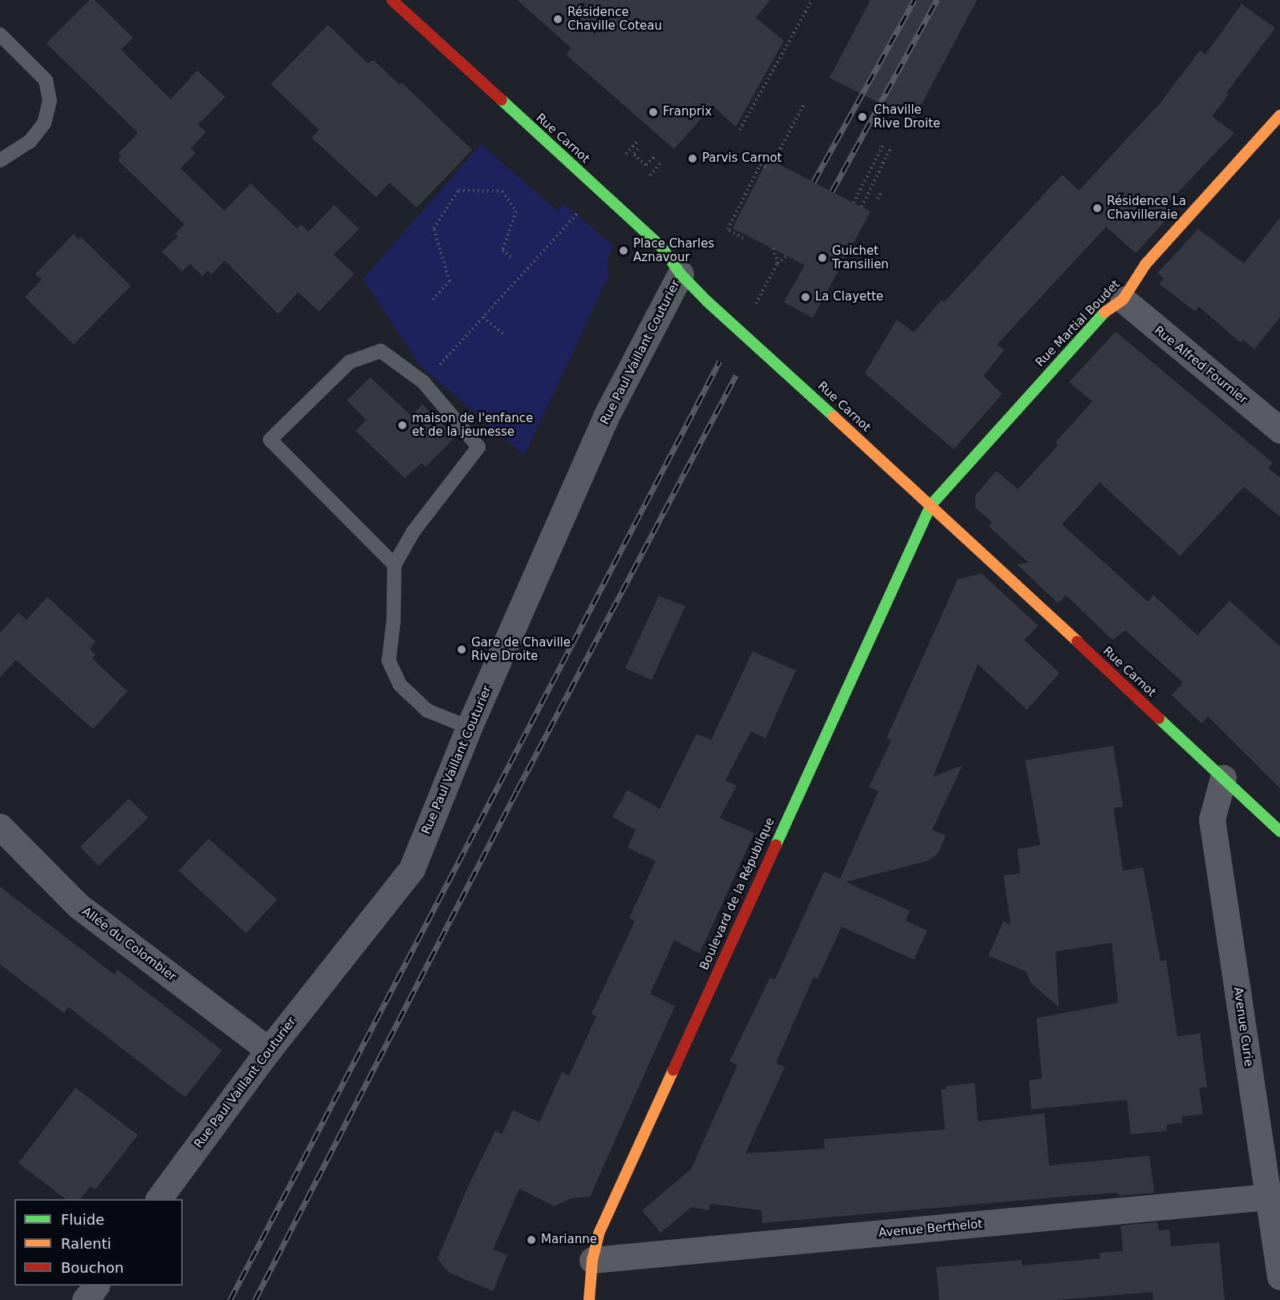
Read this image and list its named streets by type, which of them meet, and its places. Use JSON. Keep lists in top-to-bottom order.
{
  "streets": {
    "street": [
      "Rue Carnot",
      "Rue Martial Boudet",
      "Rue Paul Vaillant Couturier",
      "Rue Alfred Fournier",
      "Boulevard de la République",
      "Allée du Colombier",
      "Avenue Curie",
      "Avenue Berthelot"
    ]
  },
  "crossings": [
    ["Rue Carnot", "Rue Martial Boudet"],
    ["Rue Carnot", "Rue Paul Vaillant Couturier"],
    ["Rue Carnot", "Boulevard de la République"],
    ["Rue Carnot", "Avenue Curie"],
    ["Rue Martial Boudet", "Rue Alfred Fournier"],
    ["Rue Martial Boudet", "Boulevard de la République"],
    ["Rue Paul Vaillant Couturier", "Allée du Colombier"],
    ["Boulevard de la République", "Avenue Berthelot"],
    ["Avenue Curie", "Avenue Berthelot"]
  ],
  "places": [
    "Résidence Chaville Coteau",
    "Franprix",
    "Chaville Rive Droite",
    "Parvis Carnot",
    "Résidence La Chavilleraie",
    "Place Charles Aznavour",
    "Guichet Transilien",
    "La Clayette",
    "maison de l'enfance et de la jeunesse",
    "Gare de Chaville Rive Droite",
    "Marianne"
  ],
  "legend": ["Fluide", "Ralenti", "Bouchon"]
}
